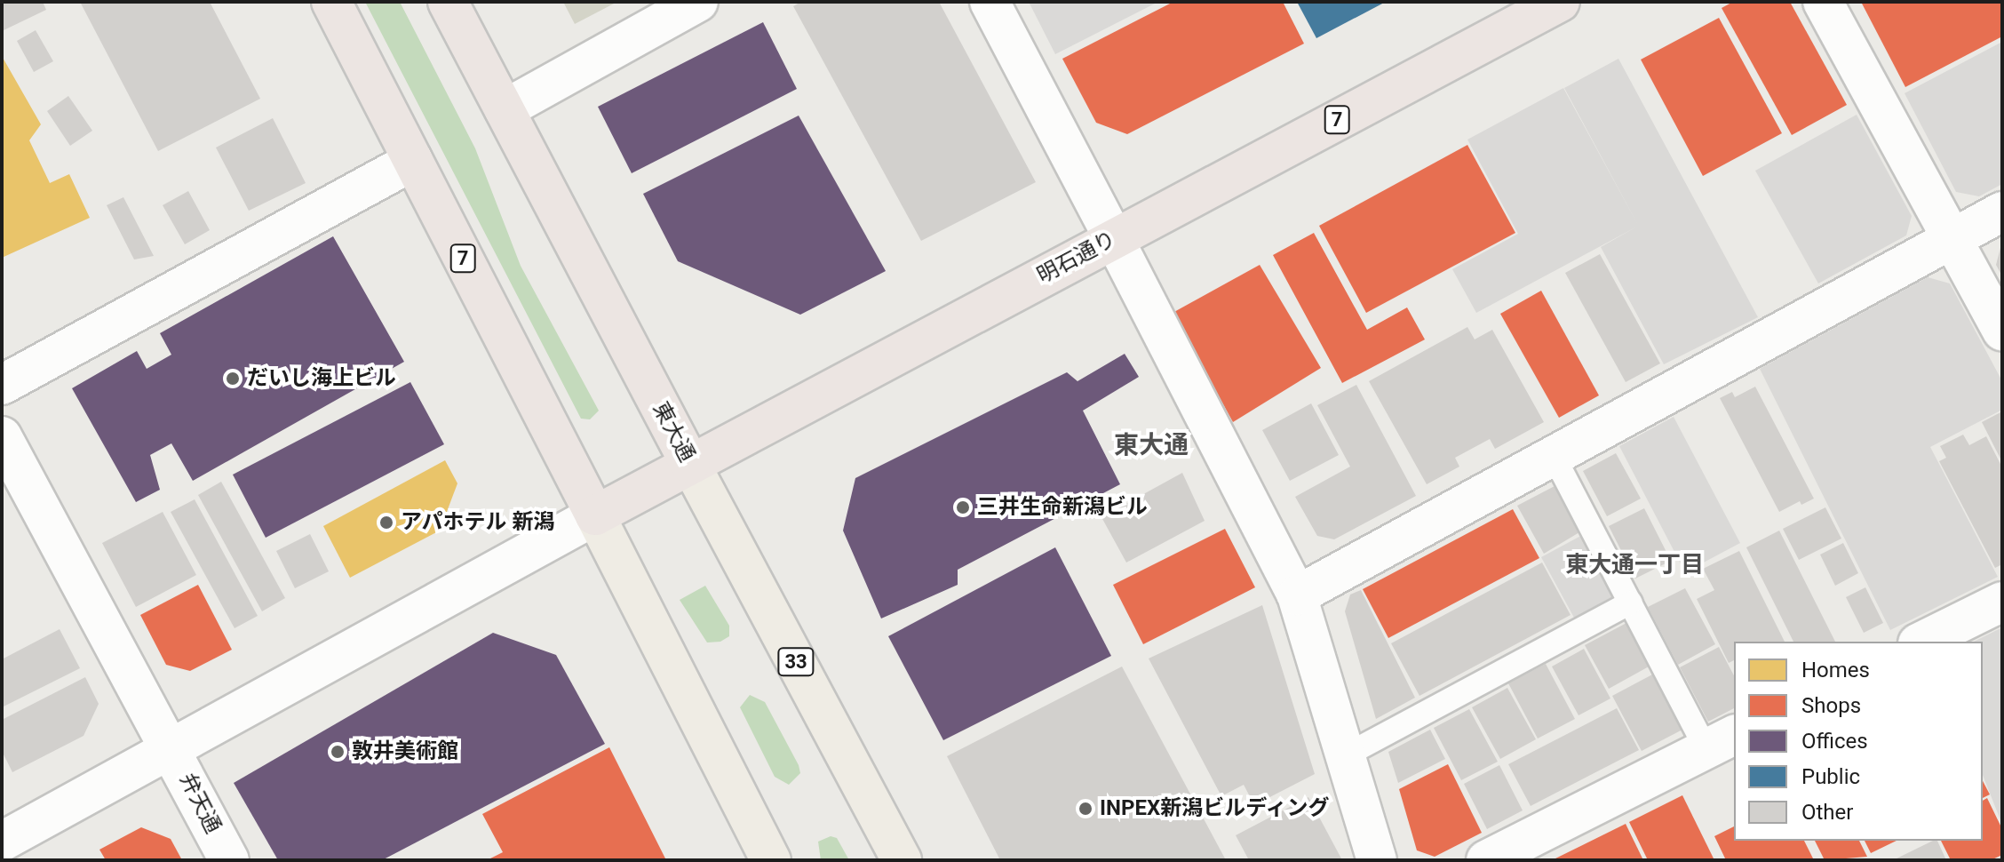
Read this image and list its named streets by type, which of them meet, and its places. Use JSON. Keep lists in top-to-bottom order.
{
  "streets": {
    "highway": ["7", "明石通り", "東大通"],
    "main road": ["33"],
    "street": ["弁天通"]
  },
  "crossings": [
    ["7", "明石通り"],
    ["明石通り", "東大通"]
  ],
  "districts": ["東大通", "東大通一丁目"],
  "places": [
    "だいし海上ビル",
    "三井生命新潟ビル",
    "アパホテル 新潟",
    "敦井美術館",
    "INPEX新潟ビルディング"
  ],
  "legend": [
    "Homes",
    "Shops",
    "Offices",
    "Public",
    "Other"
  ]
}
